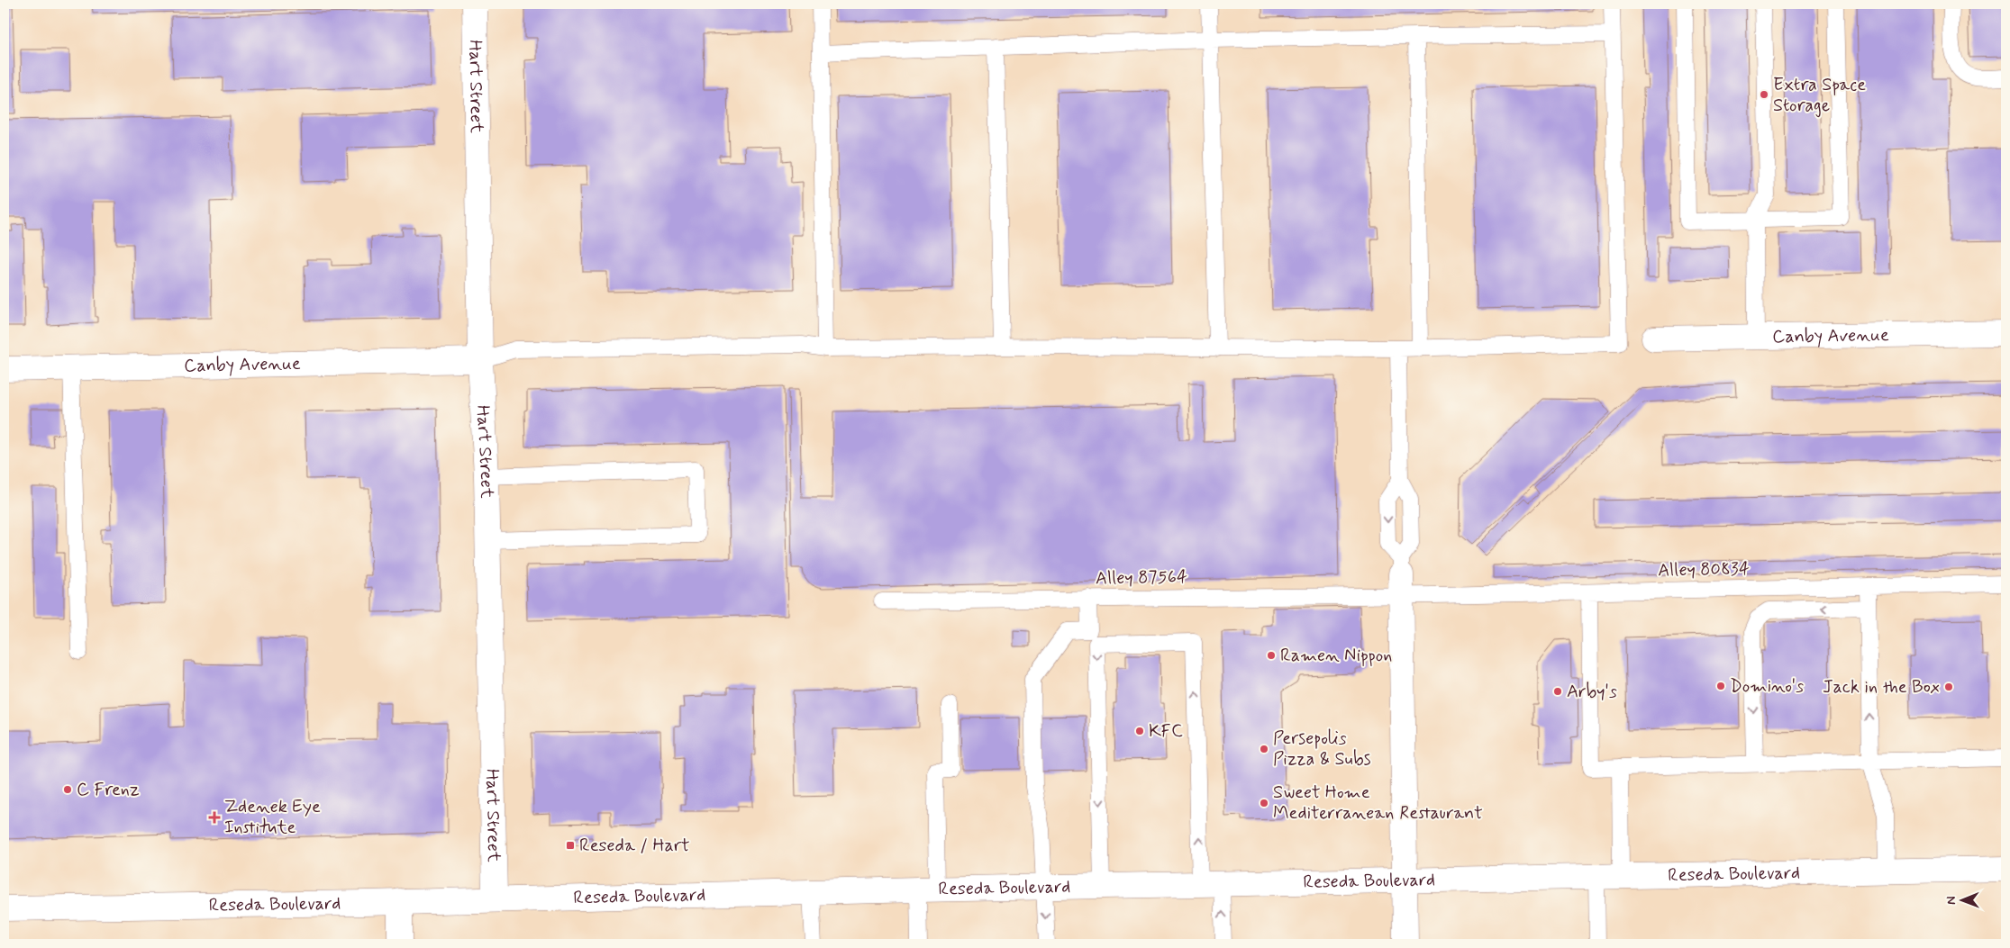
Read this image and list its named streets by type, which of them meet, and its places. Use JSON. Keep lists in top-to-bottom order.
{
  "streets": {
    "street": ["Hart Street", "Canby Avenue", "Reseda Boulevard"],
    "lane": ["Alley 80834", "Alley 87564"]
  },
  "crossings": [
    ["Hart Street", "Canby Avenue"],
    ["Hart Street", "Reseda Boulevard"],
    ["Alley 80834", "Alley 87564"]
  ],
  "places": {
    "other": [
      "Extra Space Storage",
      "Ramen Nippon",
      "Domino's",
      "Jack in the Box",
      "Arby's",
      "KFC",
      "Persepolis Pizza & Subs",
      "C Frenz",
      "Sweet Home Mediterranean Restaurant"
    ],
    "health": ["Zdenek Eye Institute"],
    "transit": ["Reseda / Hart"]
  },
  "north": "left"
}
